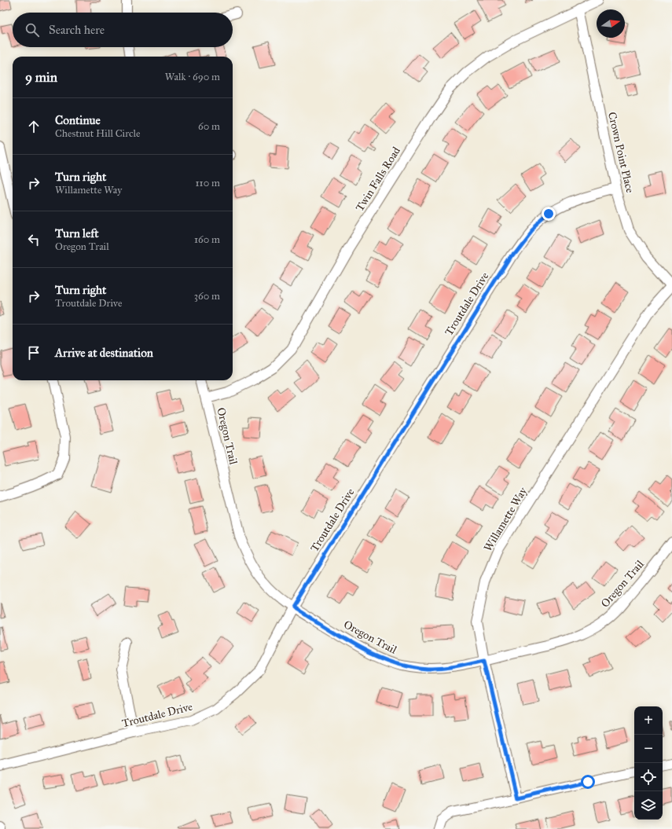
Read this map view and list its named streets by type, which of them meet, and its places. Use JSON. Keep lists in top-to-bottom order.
{
  "streets": {
    "street": [
      "Crown Point Place",
      "Twin Falls Road",
      "Troutdale Drive",
      "Oregon Trail",
      "Willamette Way"
    ]
  },
  "crossings": [
    ["Crown Point Place", "Twin Falls Road"],
    ["Crown Point Place", "Troutdale Drive"],
    ["Crown Point Place", "Willamette Way"],
    ["Twin Falls Road", "Oregon Trail"],
    ["Troutdale Drive", "Oregon Trail"],
    ["Oregon Trail", "Willamette Way"]
  ],
  "north": "right",
  "page": {
    "search": "Search here",
    "heading": ["9 min", "Walk · 690 m"],
    "list": [
      ["Continue", "Chestnut Hill Circle", "60 m"],
      ["Turn right", "Willamette Way", "110 m"],
      ["Turn left", "Oregon Trail", "160 m"],
      ["Turn right", "Troutdale Drive", "360 m"],
      "Arrive at destination"
    ],
    "map_buttons": ["+", "−"]
  }
}
